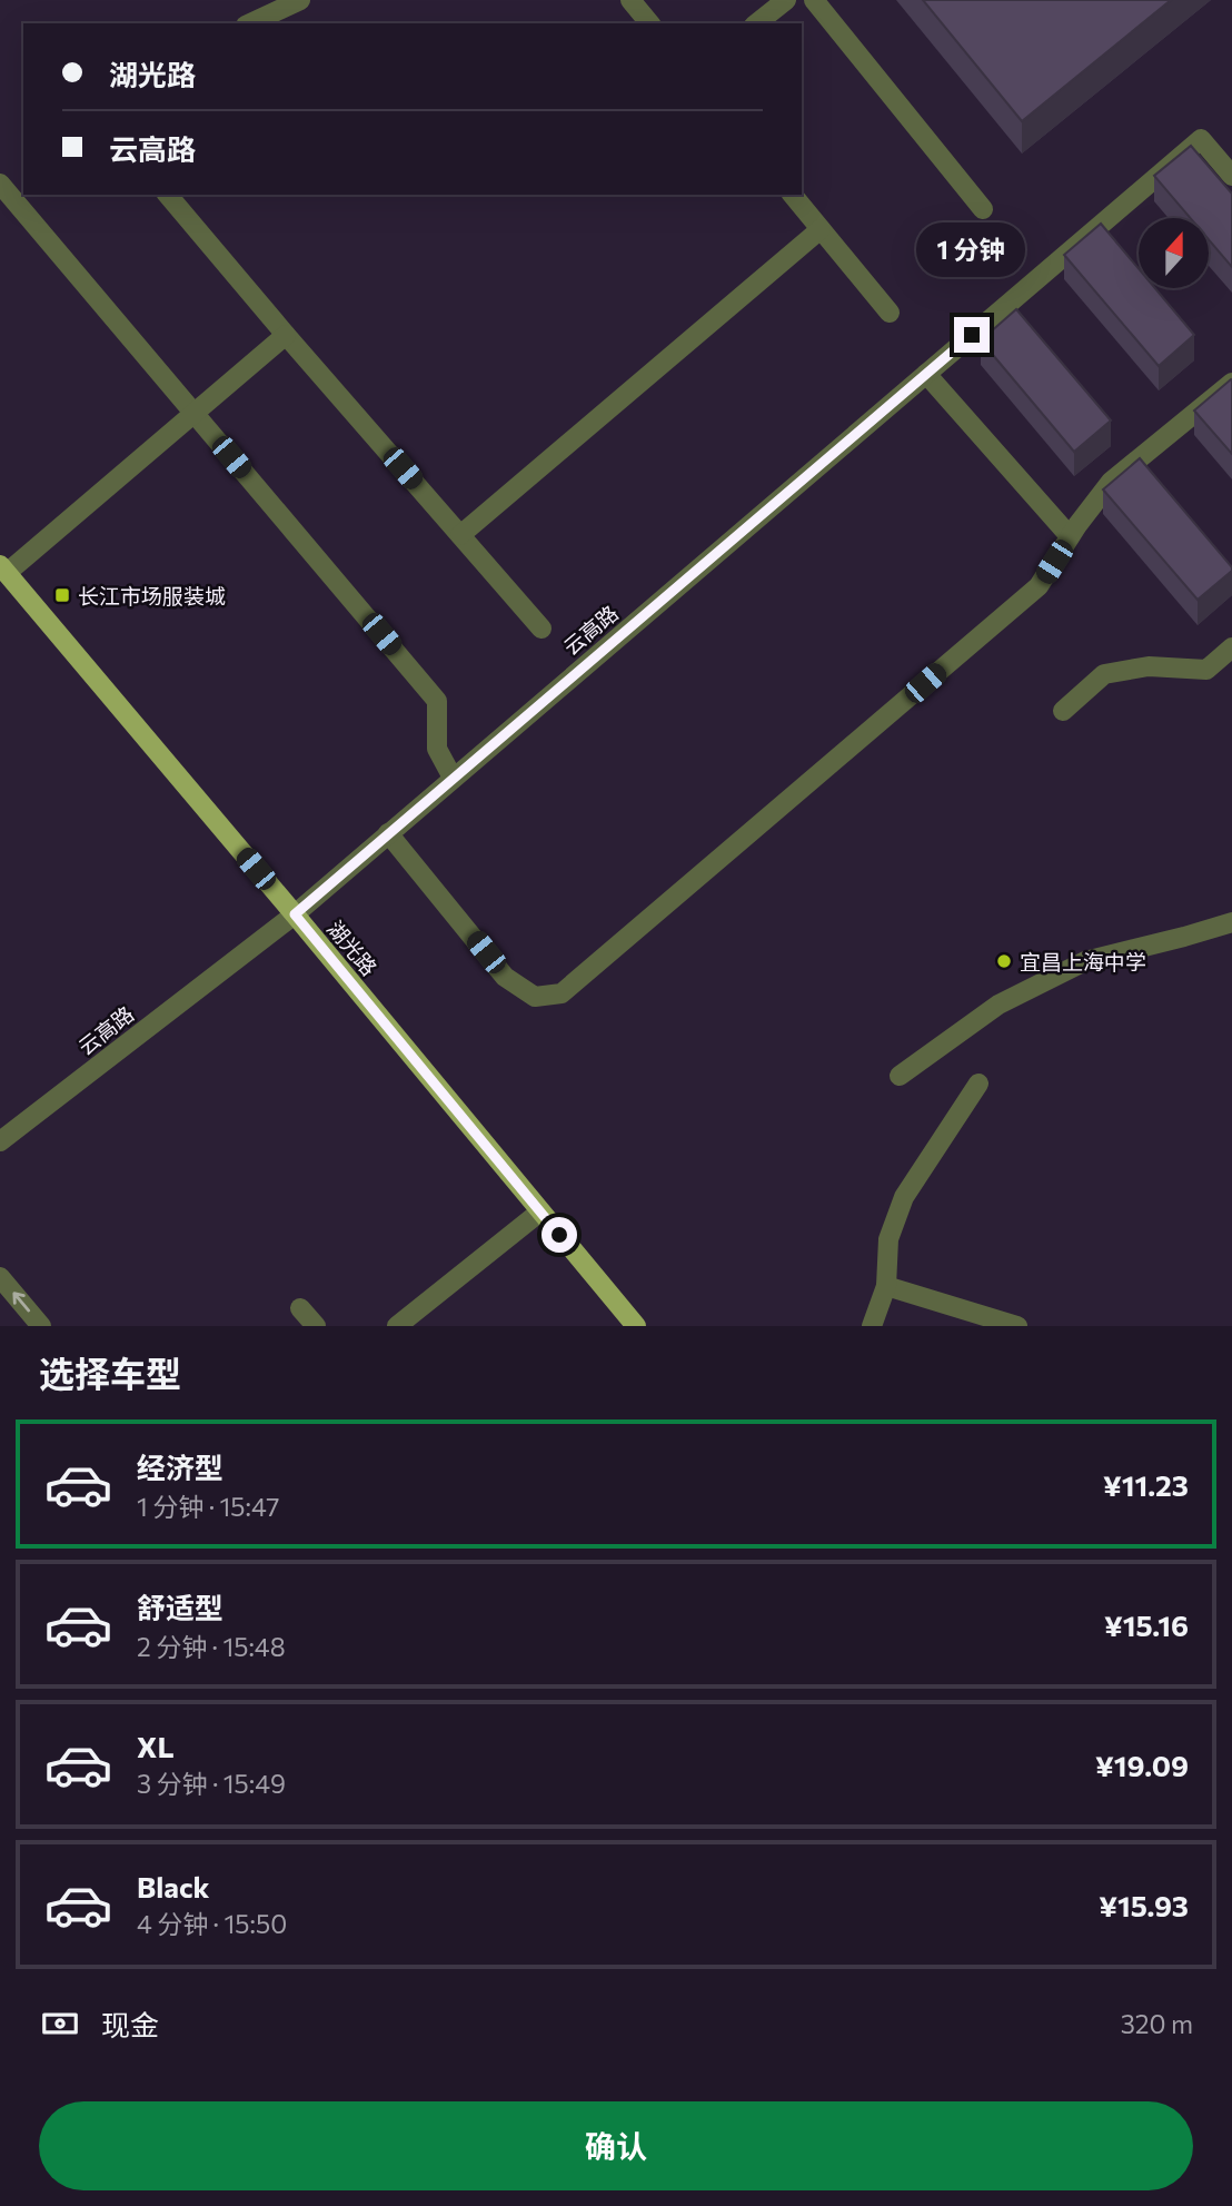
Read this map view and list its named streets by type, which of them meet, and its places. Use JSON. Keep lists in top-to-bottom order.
{
  "streets": {
    "main road": ["湖光路"],
    "street": ["云高路"]
  },
  "crossings": [
    ["云高路", "湖光路"]
  ],
  "places": {
    "transit": ["长江市场服装城"],
    "other": ["宜昌上海中学"]
  },
  "north": "top",
  "page": {
    "banner": ["湖光路", "云高路"],
    "bubble": "1 分钟",
    "heading": "选择车型",
    "list": [
      {
        "name": "经济型",
        "note": "1 分钟 · 15:47",
        "value": "¥11.23"
      },
      {
        "name": "舒适型",
        "note": "2 分钟 · 15:48",
        "value": "¥15.16"
      },
      {
        "name": "XL",
        "note": "3 分钟 · 15:49",
        "value": "¥19.09"
      },
      {
        "name": "Black",
        "note": "4 分钟 · 15:50",
        "value": "¥15.93"
      }
    ],
    "pay": ["现金", "320 m"],
    "buttons": "确认"
  }
}
